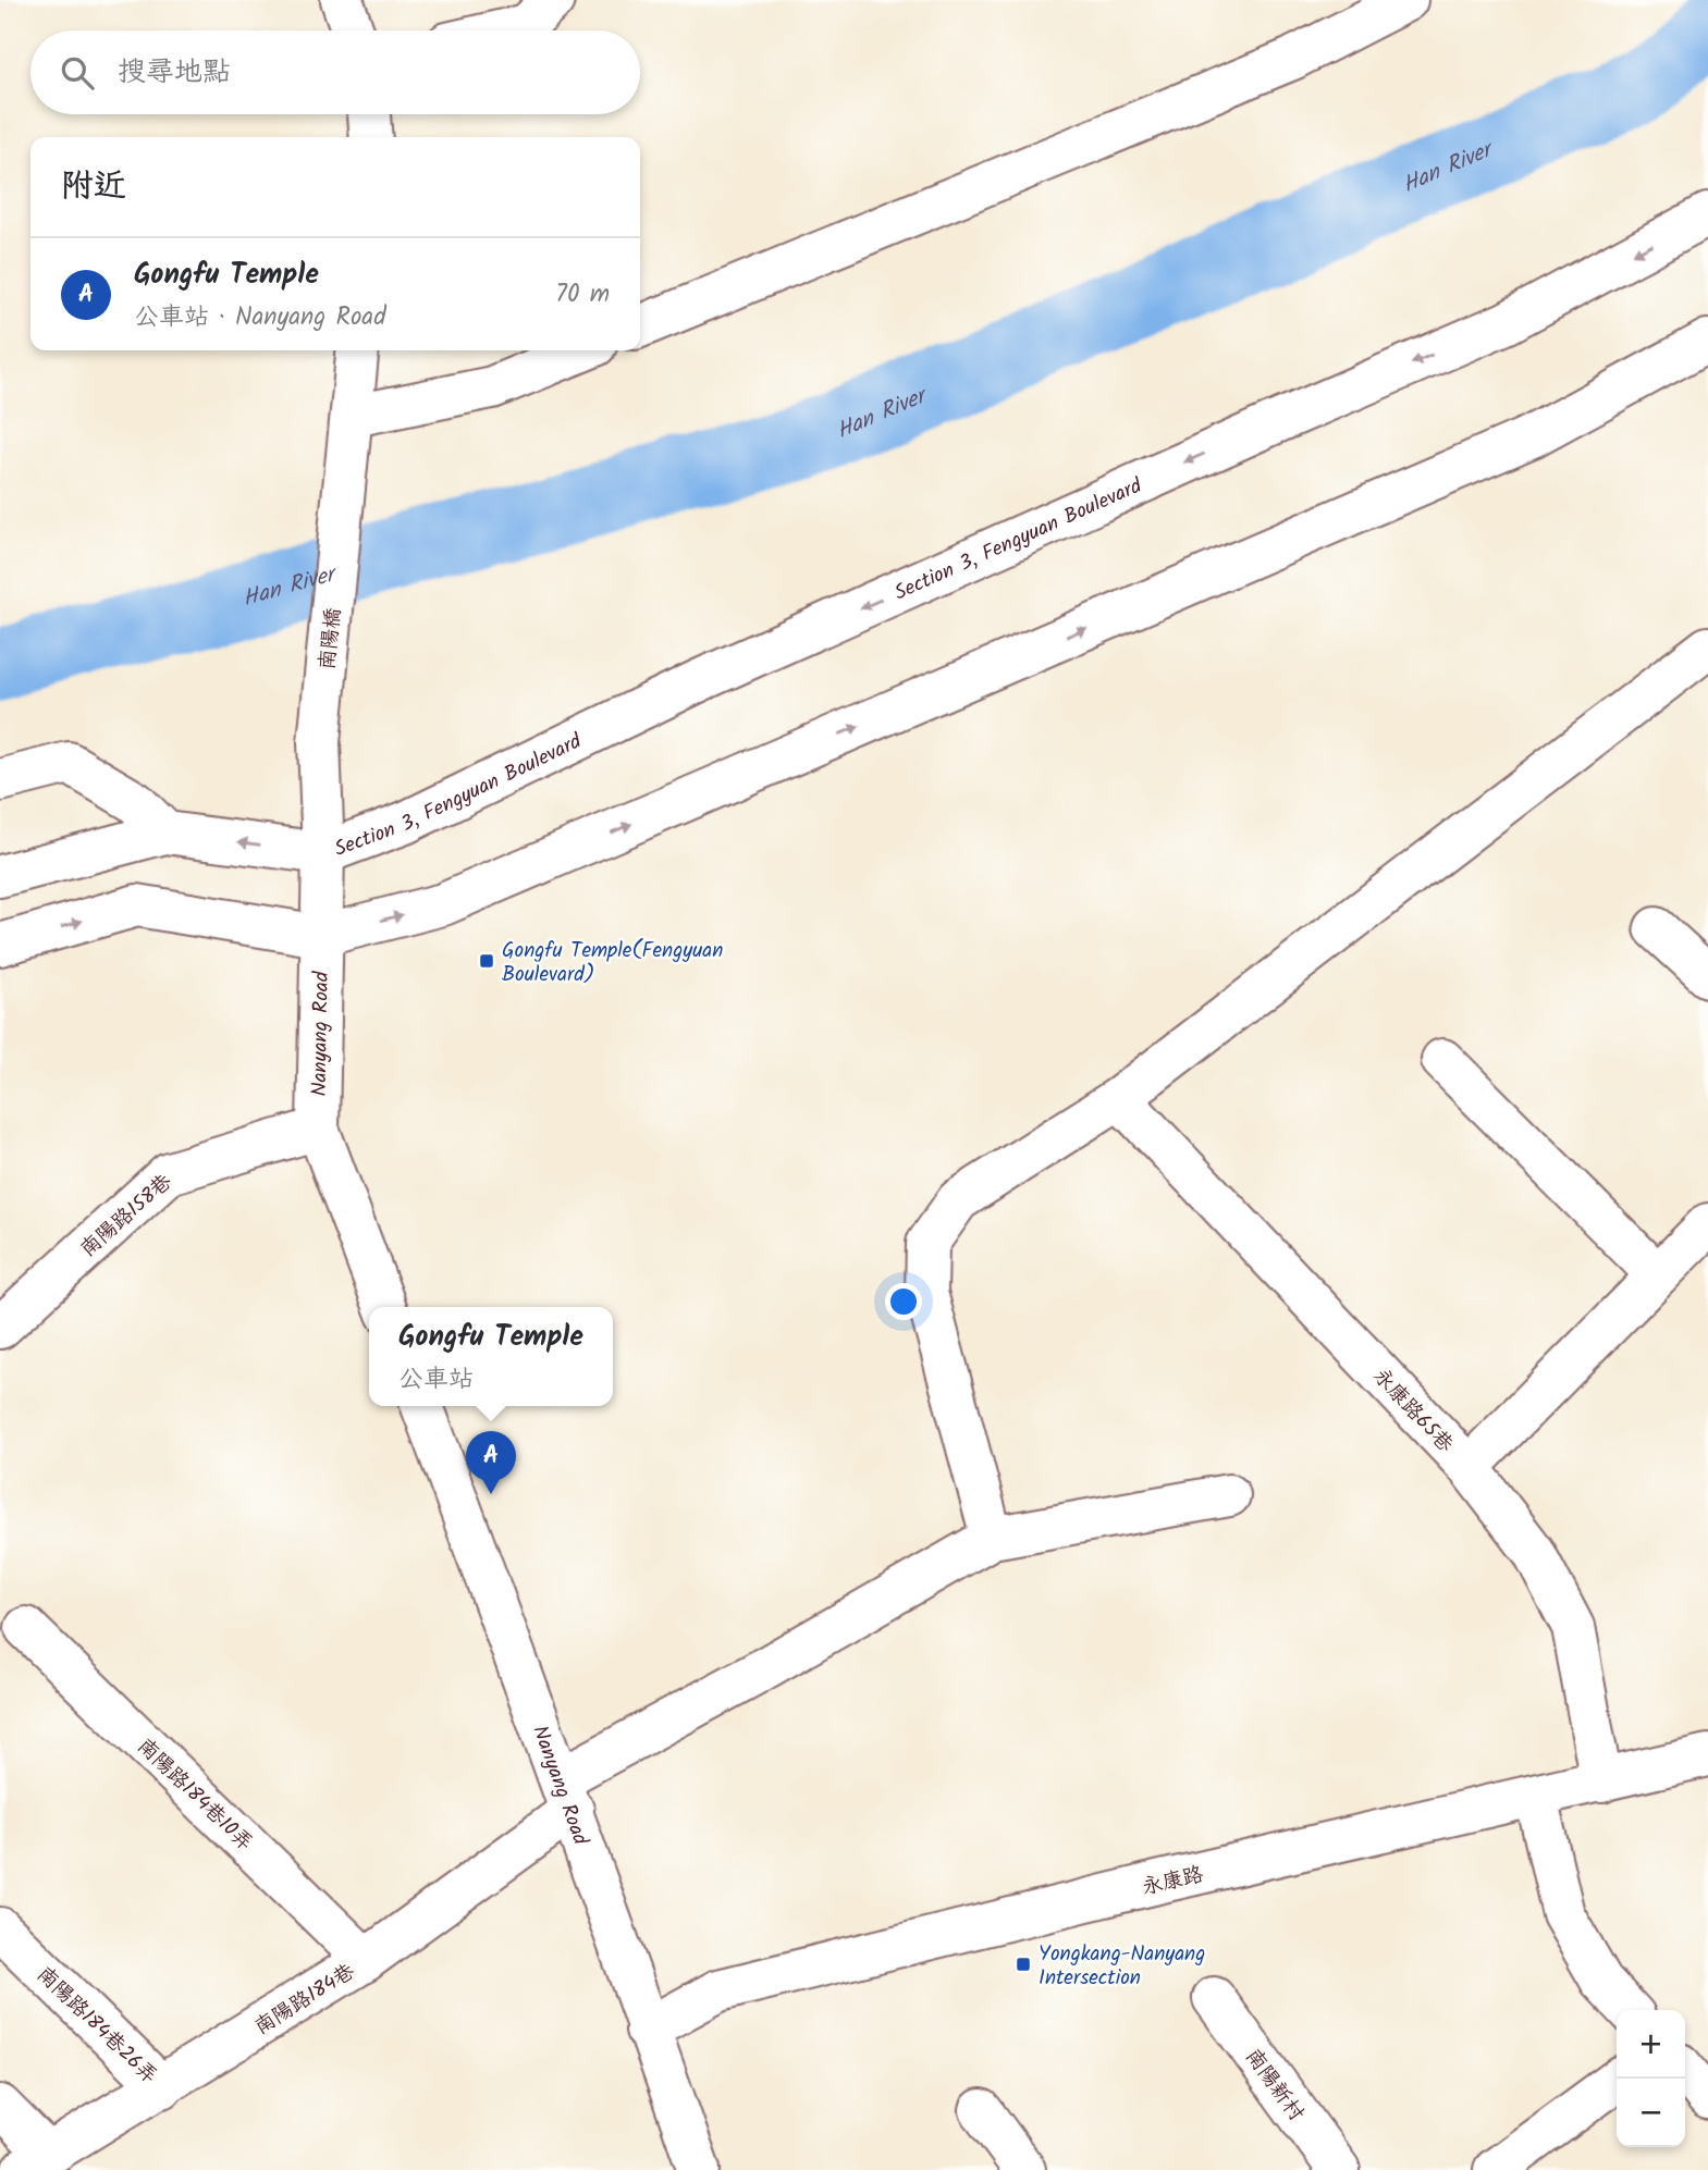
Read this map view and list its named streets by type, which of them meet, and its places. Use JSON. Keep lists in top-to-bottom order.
{
  "streets": {
    "street": [
      "Section 3, Fengyuan Boulevard",
      "南陽橋",
      "Nanyang Road",
      "南陽路158巷",
      "永康路65巷",
      "南陽路184巷10弄",
      "永康路",
      "南陽路184巷",
      "南陽路184巷26弄",
      "南陽新村"
    ]
  },
  "crossings": [
    ["Section 3, Fengyuan Boulevard", "Nanyang Road"],
    ["南陽橋", "Nanyang Road"],
    ["Nanyang Road", "南陽路158巷"],
    ["Nanyang Road", "永康路"],
    ["Nanyang Road", "南陽路184巷"],
    ["永康路65巷", "永康路"],
    ["南陽路184巷10弄", "南陽路184巷"],
    ["南陽路184巷", "南陽路184巷26弄"]
  ],
  "water": ["Han River"],
  "places": {
    "transit": ["Gongfu Temple(Fengyuan Boulevard)", "Yongkang-Nanyang Intersection"]
  },
  "page": {
    "search": "搜尋地點",
    "heading": "附近",
    "list": [
      {
        "mark": "A",
        "name": "Gongfu Temple",
        "note": "公車站 · Nanyang Road",
        "value": "70 m"
      }
    ],
    "popup": ["Gongfu Temple", "公車站"],
    "pins": "A",
    "map_buttons": ["+", "−"]
  }
}
